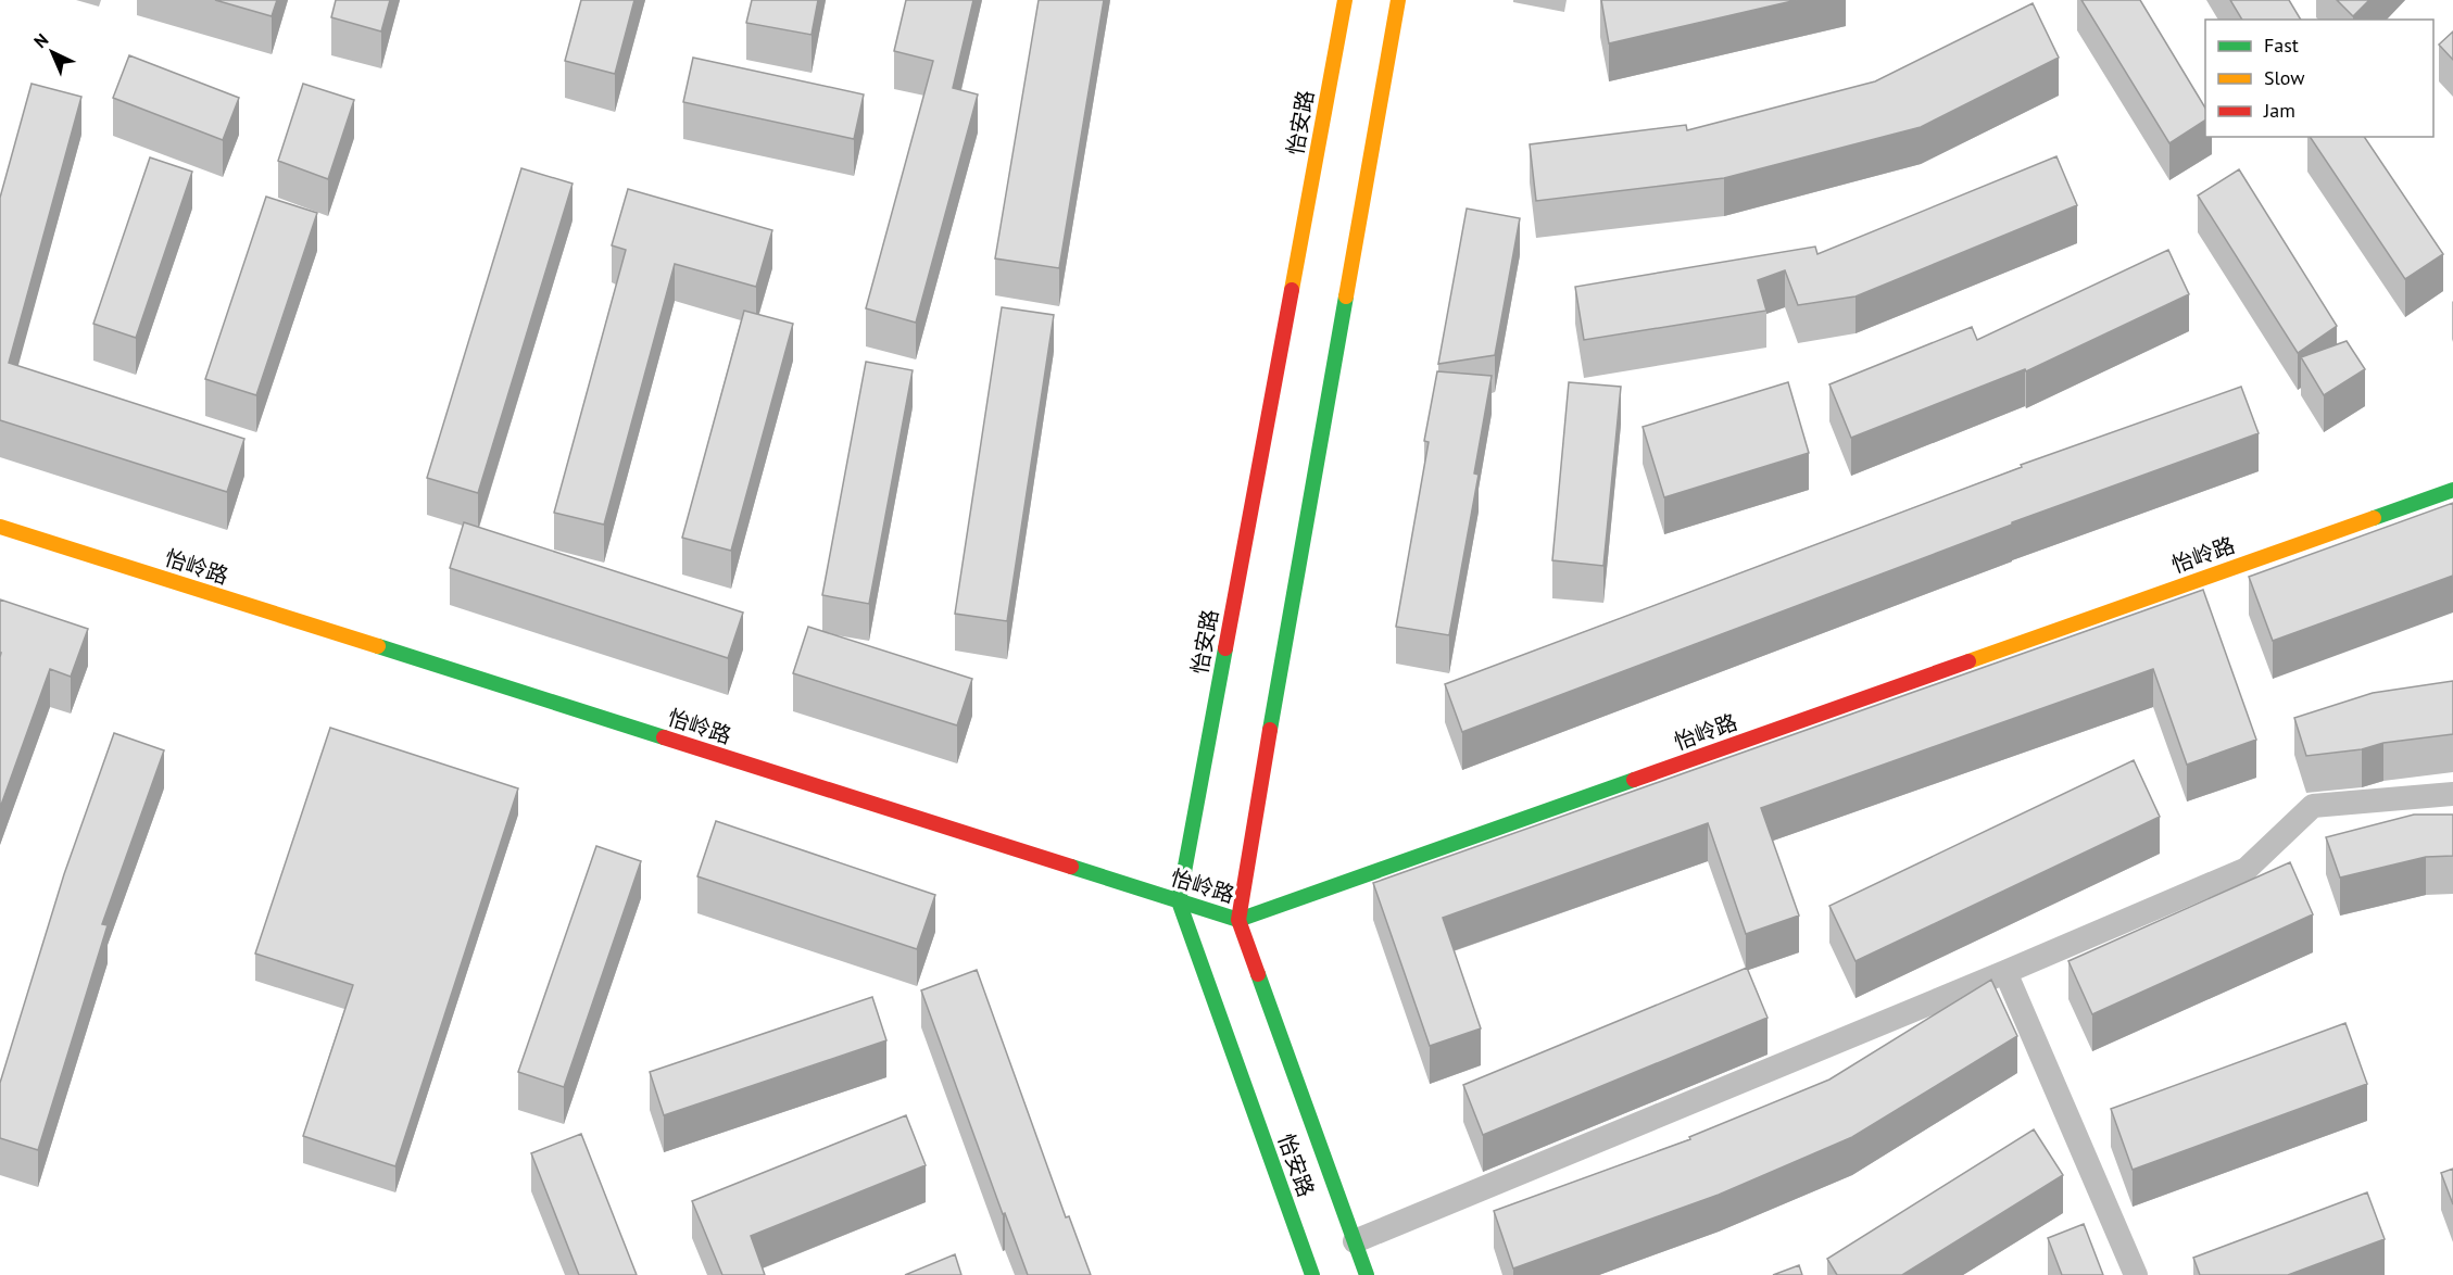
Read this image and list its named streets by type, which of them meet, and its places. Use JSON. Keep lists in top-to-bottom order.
{
  "streets": {
    "street": ["怡安路", "怡岭路"]
  },
  "crossings": [
    ["怡安路", "怡岭路"]
  ],
  "legend": ["Fast", "Slow", "Jam"],
  "north": "top left"
}
